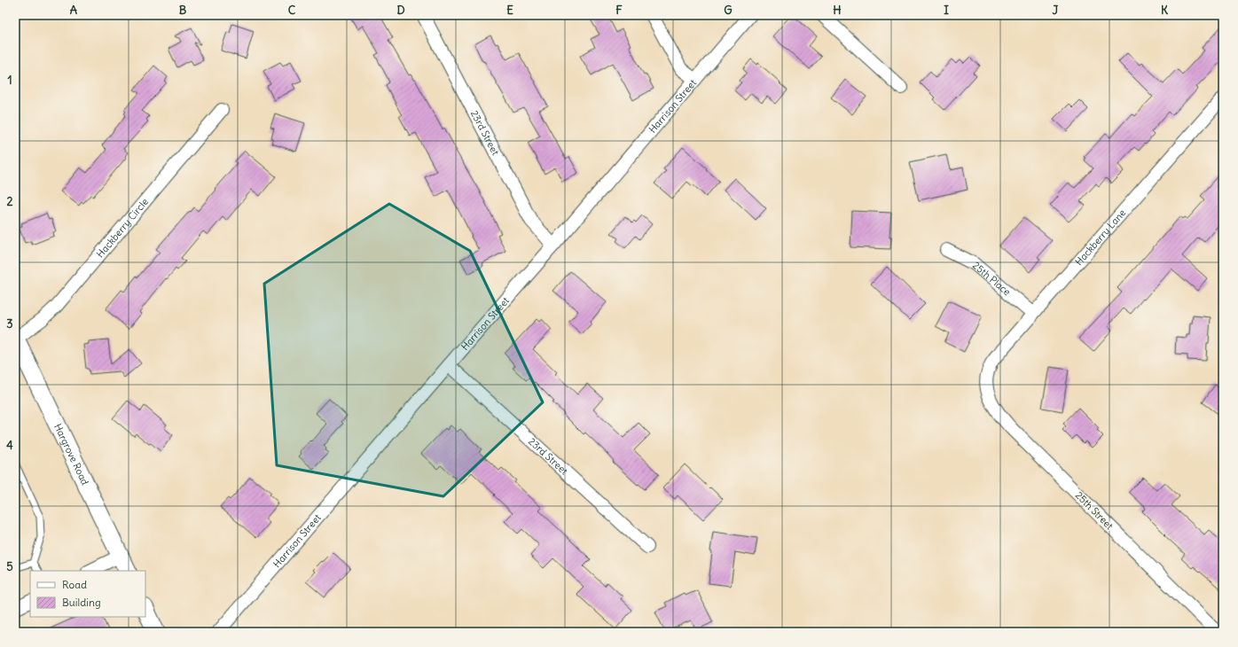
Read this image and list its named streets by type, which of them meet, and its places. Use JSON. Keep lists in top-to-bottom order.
{
  "streets": {
    "main road": ["Hargrove Road"],
    "street": [
      "Harrison Street",
      "23rd Street",
      "Hackberry Circle",
      "Hackberry Lane",
      "25th Place",
      "25th Street"
    ]
  },
  "crossings": [
    ["Harrison Street", "23rd Street"],
    ["Hackberry Circle", "Hargrove Road"],
    ["Hackberry Lane", "25th Place"],
    ["Hackberry Lane", "25th Street"]
  ],
  "legend": ["Road", "Building"],
  "grid": {
    "columns": [
      "A",
      "B",
      "C",
      "D",
      "E",
      "F",
      "G",
      "H",
      "I",
      "J",
      "K"
    ],
    "rows": [
      "1",
      "2",
      "3",
      "4",
      "5"
    ]
  }
}
